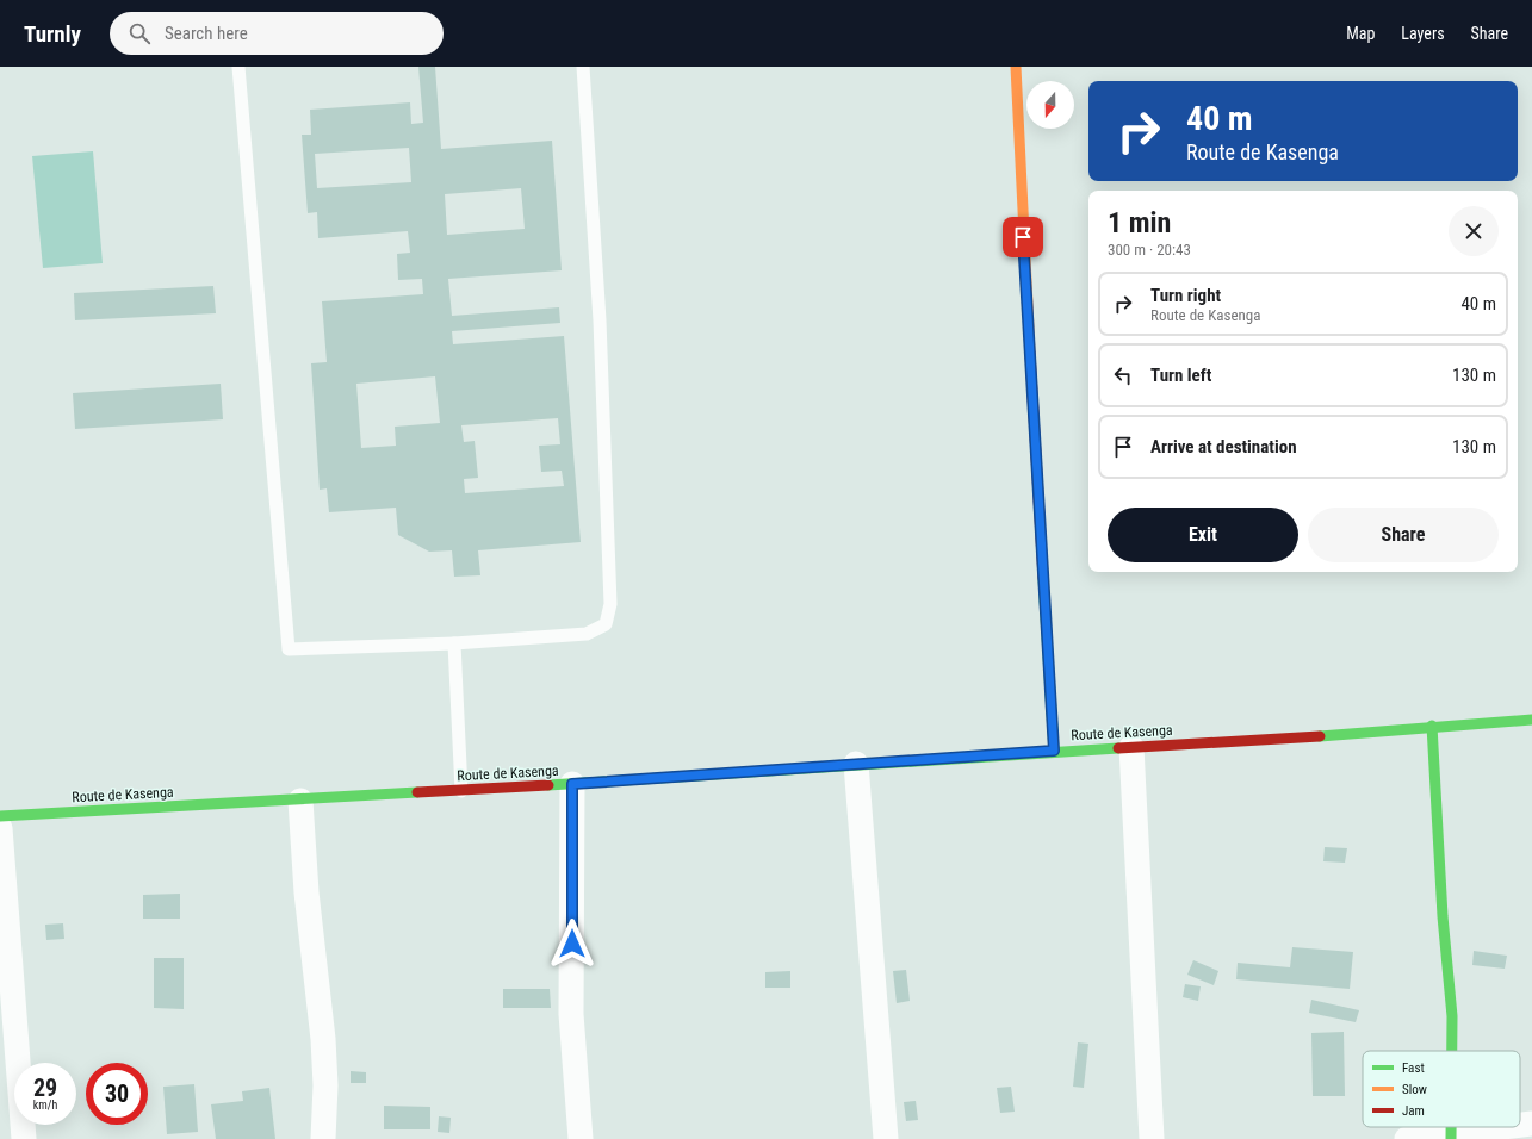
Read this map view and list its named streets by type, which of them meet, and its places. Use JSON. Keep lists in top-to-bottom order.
{
  "streets": {
    "main road": ["Route de Kasenga"]
  },
  "legend": ["Fast", "Slow", "Jam"],
  "north": "bottom",
  "page": {
    "header": "Turnly",
    "search": "Search here",
    "nav": ["Map", "Layers", "Share"],
    "turn": ["40 m", "Route de Kasenga"],
    "heading": ["1 min", "300 m · 20:43"],
    "list": [
      {
        "name": "Turn right",
        "note": "Route de Kasenga",
        "value": "40 m"
      },
      {
        "name": "Turn left",
        "value": "130 m"
      },
      {
        "name": "Arrive at destination",
        "value": "130 m"
      }
    ],
    "buttons": ["Exit", "Share"],
    "speed": "29 km/h",
    "limit": "30"
  }
}
